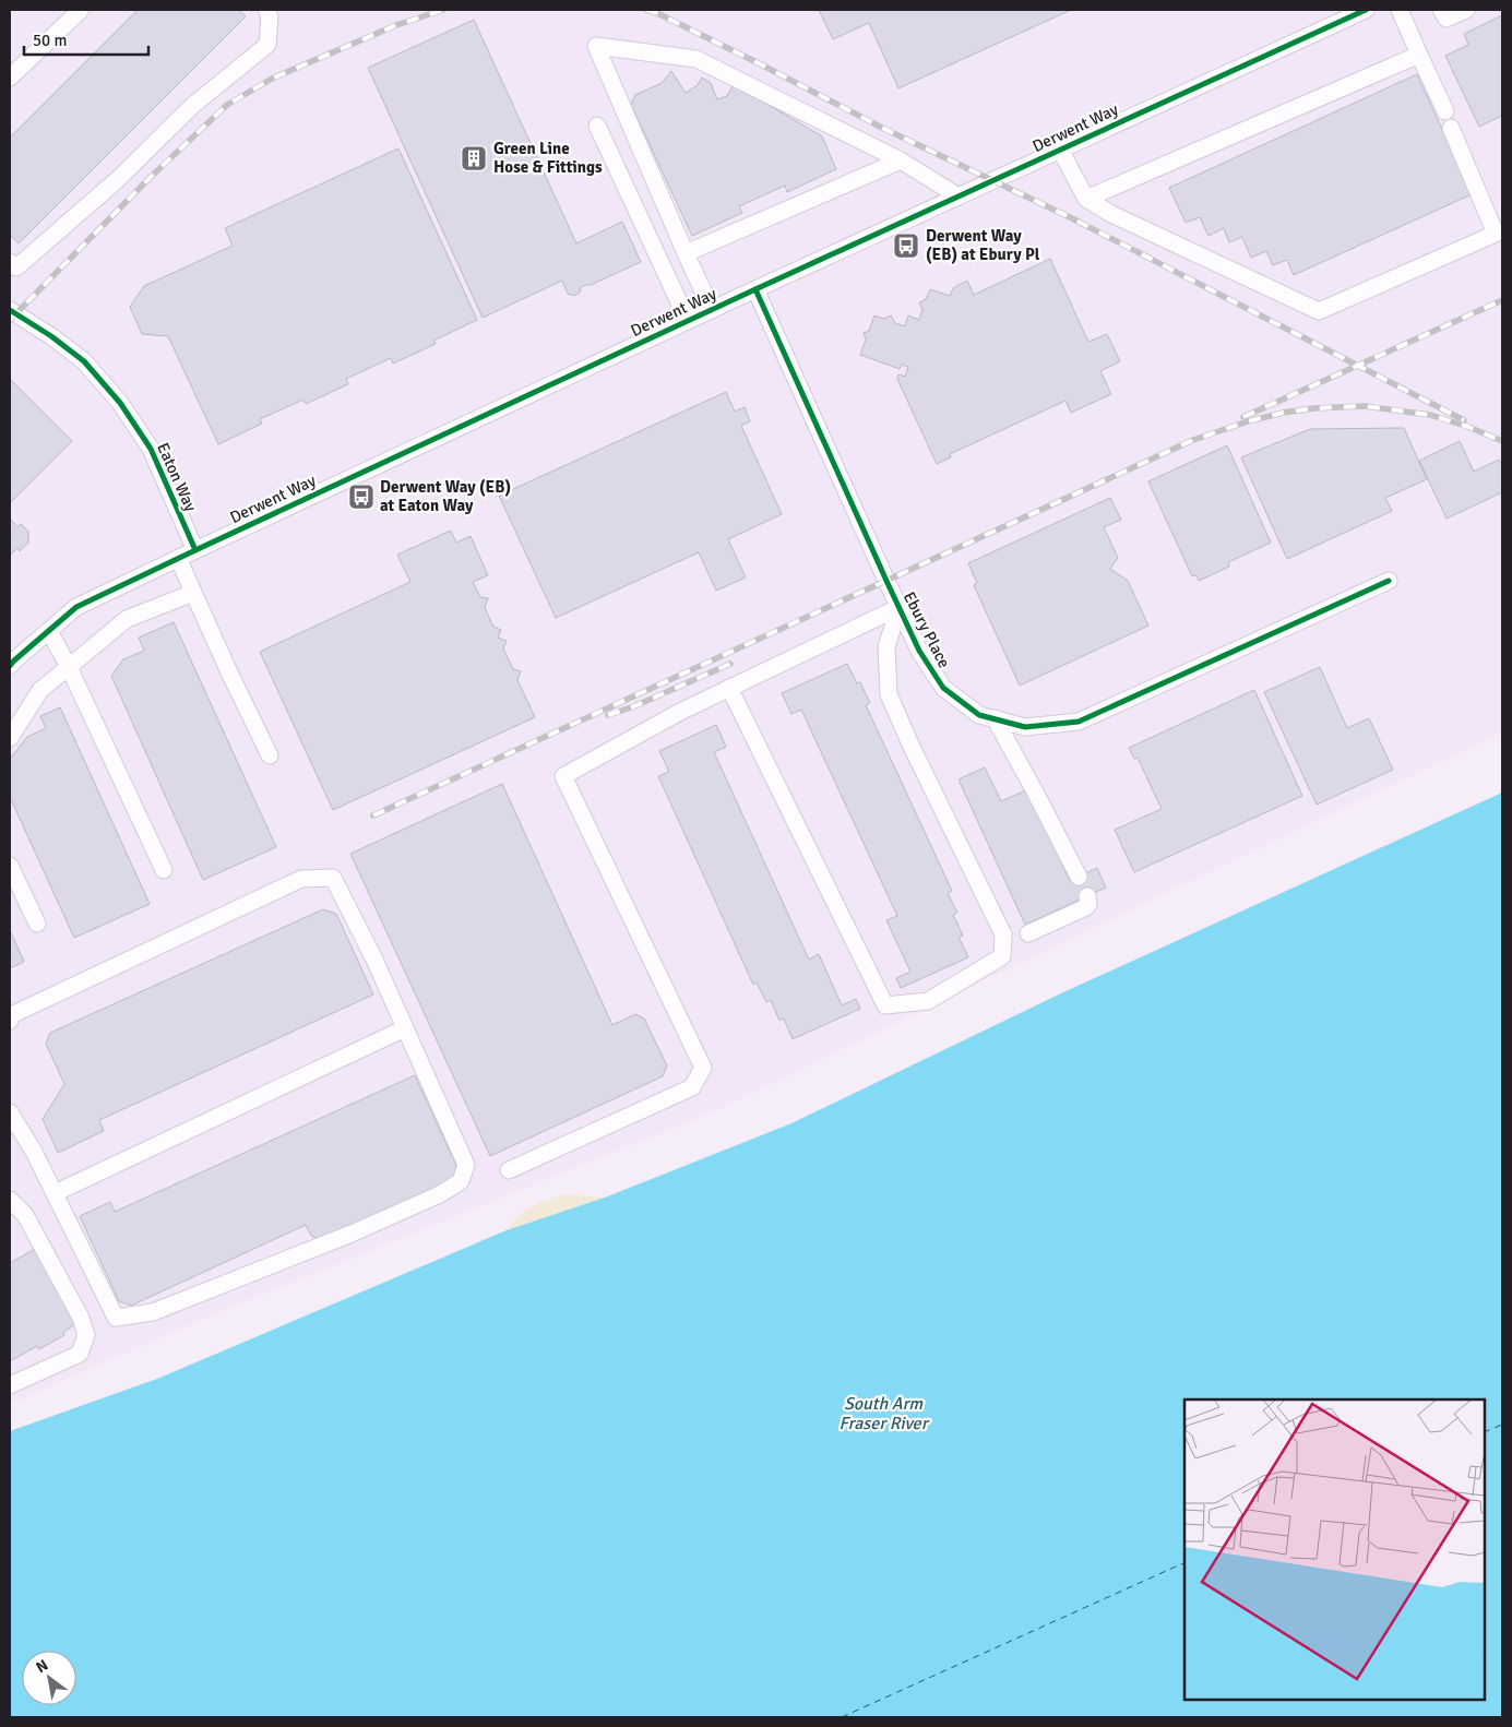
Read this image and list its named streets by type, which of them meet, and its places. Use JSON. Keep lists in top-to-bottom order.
{
  "streets": {
    "street": ["Derwent Way", "Eaton Way", "Ebury Place"]
  },
  "crossings": [
    ["Derwent Way", "Eaton Way"],
    ["Derwent Way", "Ebury Place"]
  ],
  "water": ["South Arm Fraser River"],
  "places": {
    "building": ["Green Line Hose & Fittings"],
    "bus stop": ["Derwent Way (EB) at Ebury Pl", "Derwent Way (EB) at Eaton Way"]
  },
  "scale_bar": "50 m",
  "north": "top left"
}
